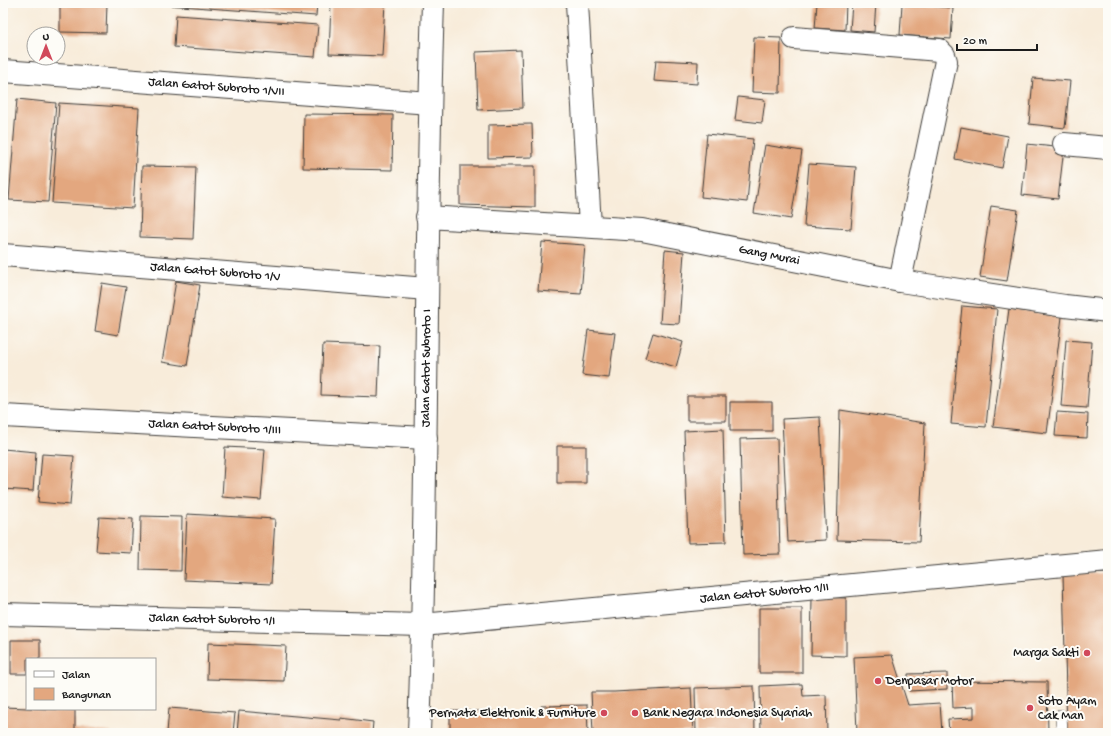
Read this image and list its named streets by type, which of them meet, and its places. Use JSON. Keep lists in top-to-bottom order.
{
  "streets": {
    "street": [
      "Jalan Gatot Subroto 1/VII",
      "Gang Murai",
      "Jalan Gatot Subroto 1/V",
      "Jalan Gatot Subroto I",
      "Jalan Gatot Subroto 1/III",
      "Jalan Gatot Subroto 1/II",
      "Jalan Gatot Subroto 1/I"
    ]
  },
  "crossings": [
    ["Jalan Gatot Subroto 1/VII", "Jalan Gatot Subroto I"],
    ["Gang Murai", "Jalan Gatot Subroto I"],
    ["Jalan Gatot Subroto 1/V", "Jalan Gatot Subroto I"],
    ["Jalan Gatot Subroto I", "Jalan Gatot Subroto 1/III"],
    ["Jalan Gatot Subroto I", "Jalan Gatot Subroto 1/II"],
    ["Jalan Gatot Subroto I", "Jalan Gatot Subroto 1/I"],
    ["Jalan Gatot Subroto 1/II", "Jalan Gatot Subroto 1/I"]
  ],
  "places": [
    "Marga Sakti",
    "Denpasar Motor",
    "Soto Ayam Cak Man",
    "Permata Elektronik & Furniture",
    "Bank Negara Indonesia Syariah"
  ],
  "legend": ["Jalan", "Bangunan"],
  "scale_bar": "20 m",
  "north": "top"
}
